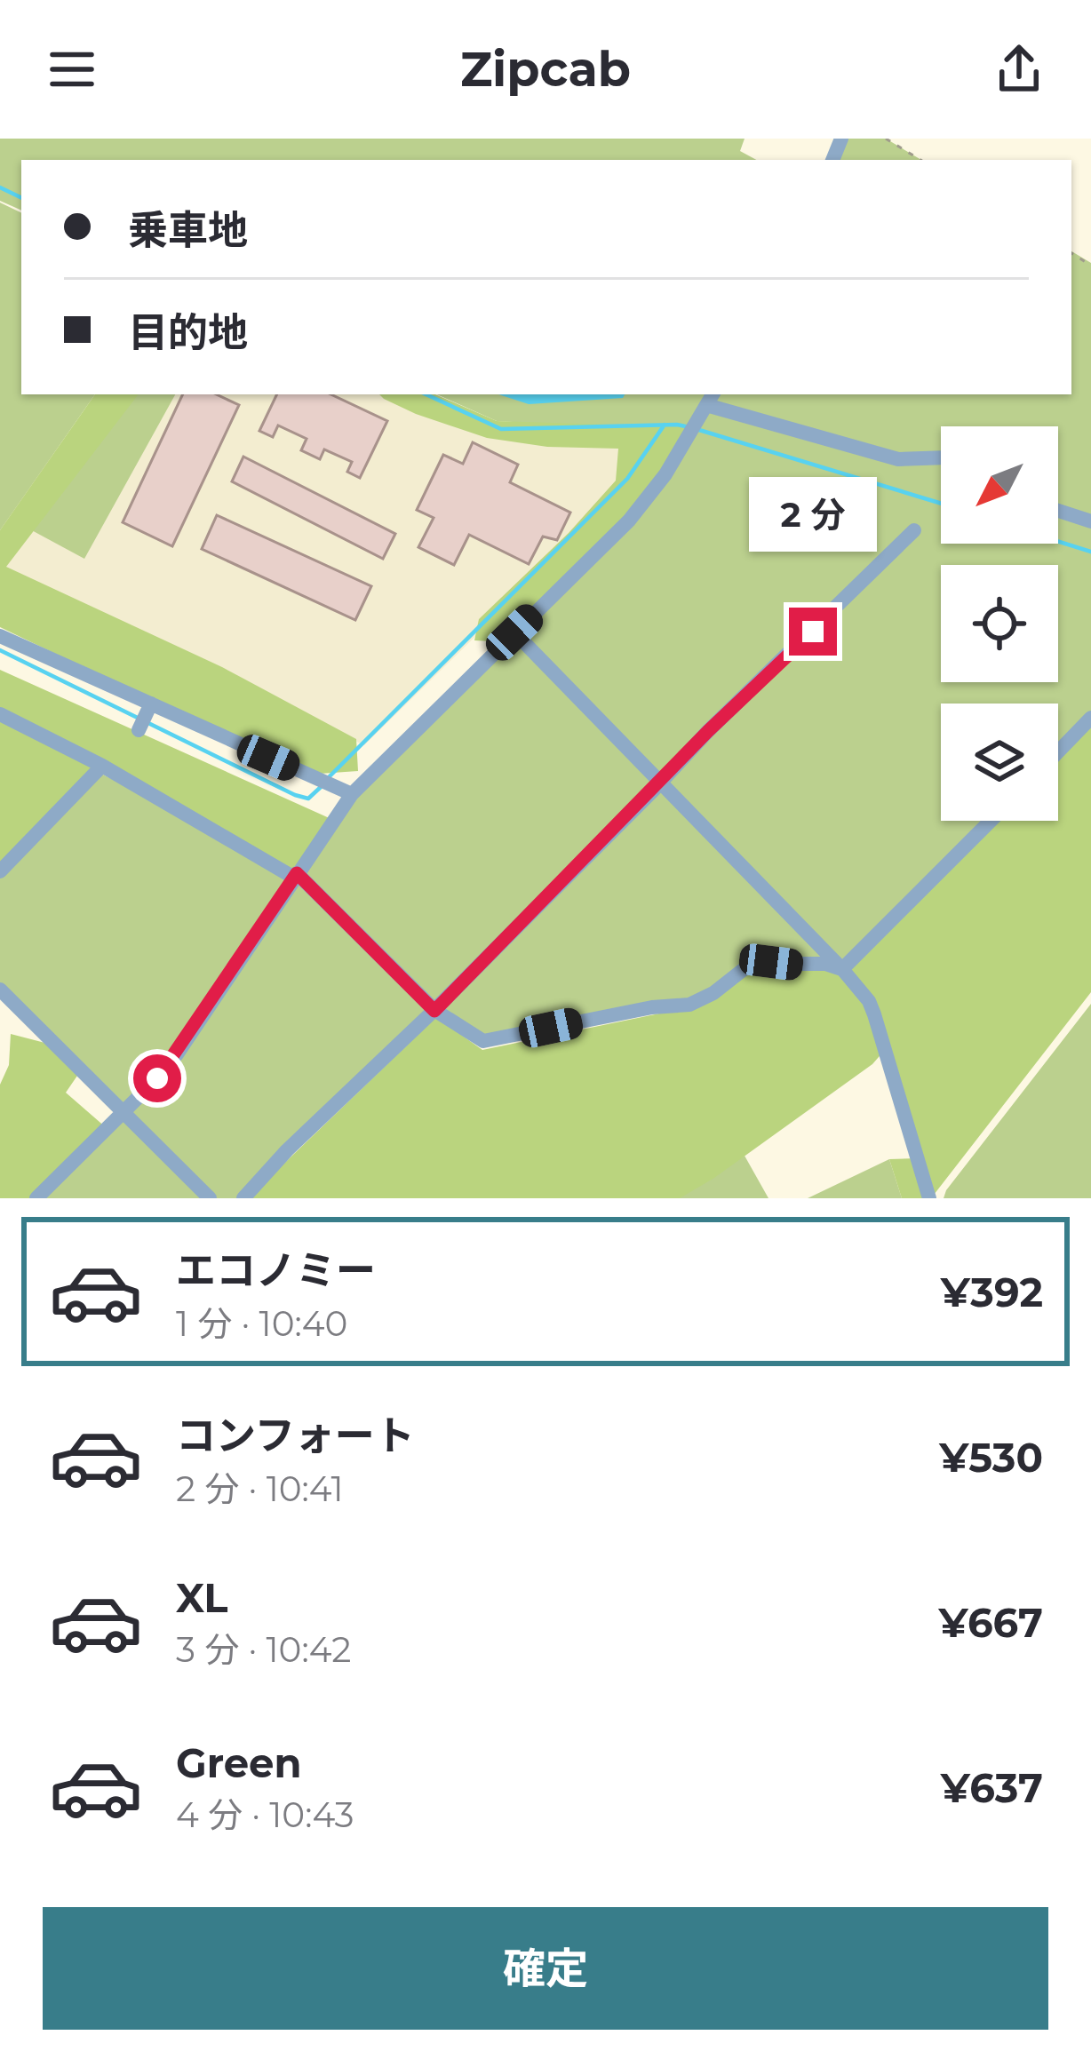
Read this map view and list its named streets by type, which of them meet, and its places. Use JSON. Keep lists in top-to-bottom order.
{
  "north": "bottom left",
  "page": {
    "header": "Zipcab",
    "banner": ["乗車地", "目的地"],
    "bubble": "2 分",
    "list": [
      {
        "name": "エコノミー",
        "note": "1 分 · 10:40",
        "value": "¥392"
      },
      {
        "name": "コンフォート",
        "note": "2 分 · 10:41",
        "value": "¥530"
      },
      {
        "name": "XL",
        "note": "3 分 · 10:42",
        "value": "¥667"
      },
      {
        "name": "Green",
        "note": "4 分 · 10:43",
        "value": "¥637"
      }
    ],
    "buttons": "確定"
  }
}
